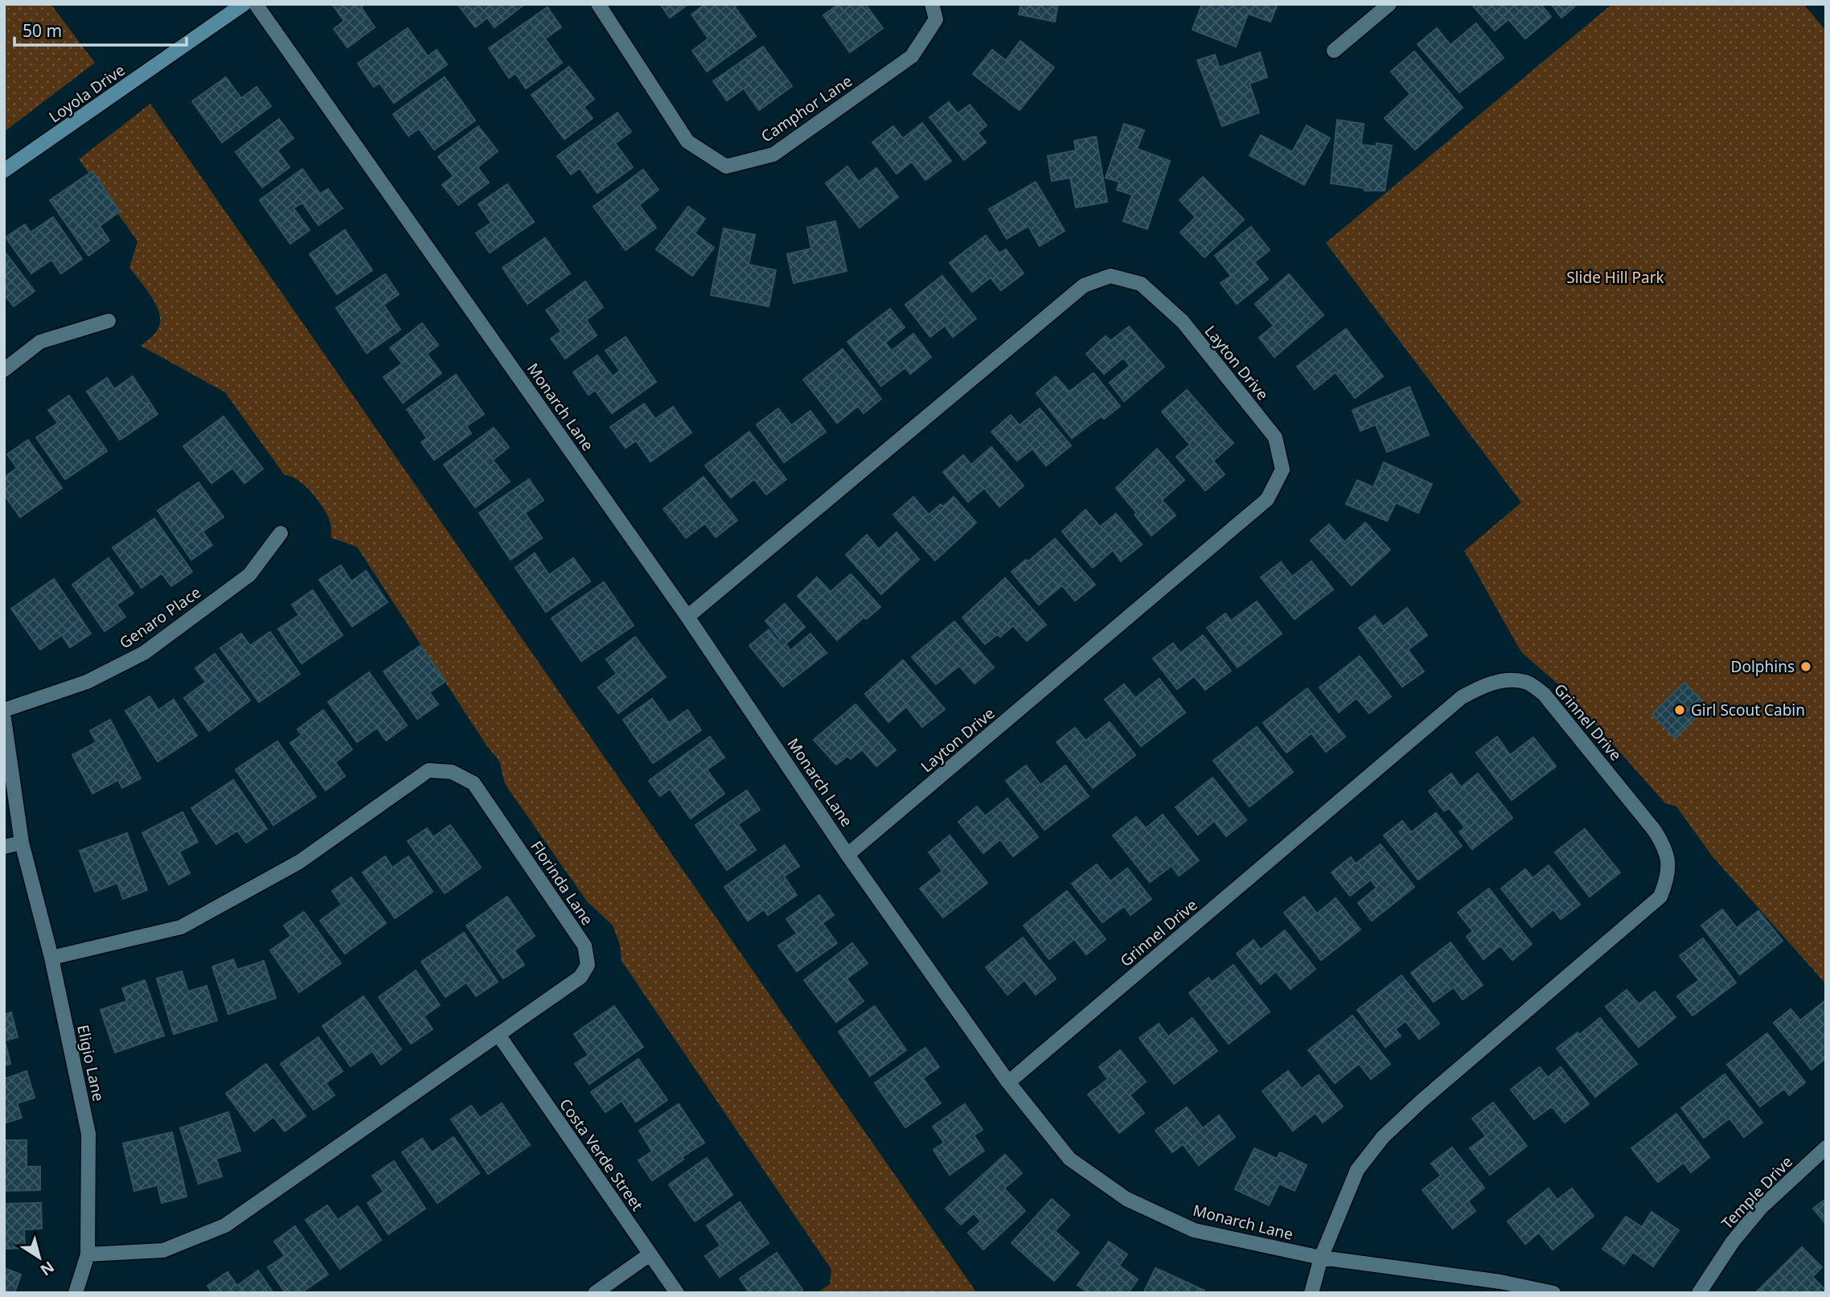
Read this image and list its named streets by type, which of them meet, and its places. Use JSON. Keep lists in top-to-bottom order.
{
  "streets": {
    "street": [
      "Loyola Drive",
      "Camphor Lane",
      "Layton Drive",
      "Monarch Lane",
      "Genaro Place",
      "Grinnel Drive",
      "Florinda Lane",
      "Eligio Lane",
      "Costa Verde Street",
      "Temple Drive"
    ]
  },
  "crossings": [
    ["Layton Drive", "Monarch Lane"],
    ["Monarch Lane", "Grinnel Drive"],
    ["Florinda Lane", "Eligio Lane"],
    ["Florinda Lane", "Costa Verde Street"]
  ],
  "parks": ["Slide Hill Park"],
  "places": ["Dolphins", "Girl Scout Cabin"],
  "scale_bar": "50 m",
  "north": "bottom right"
}
